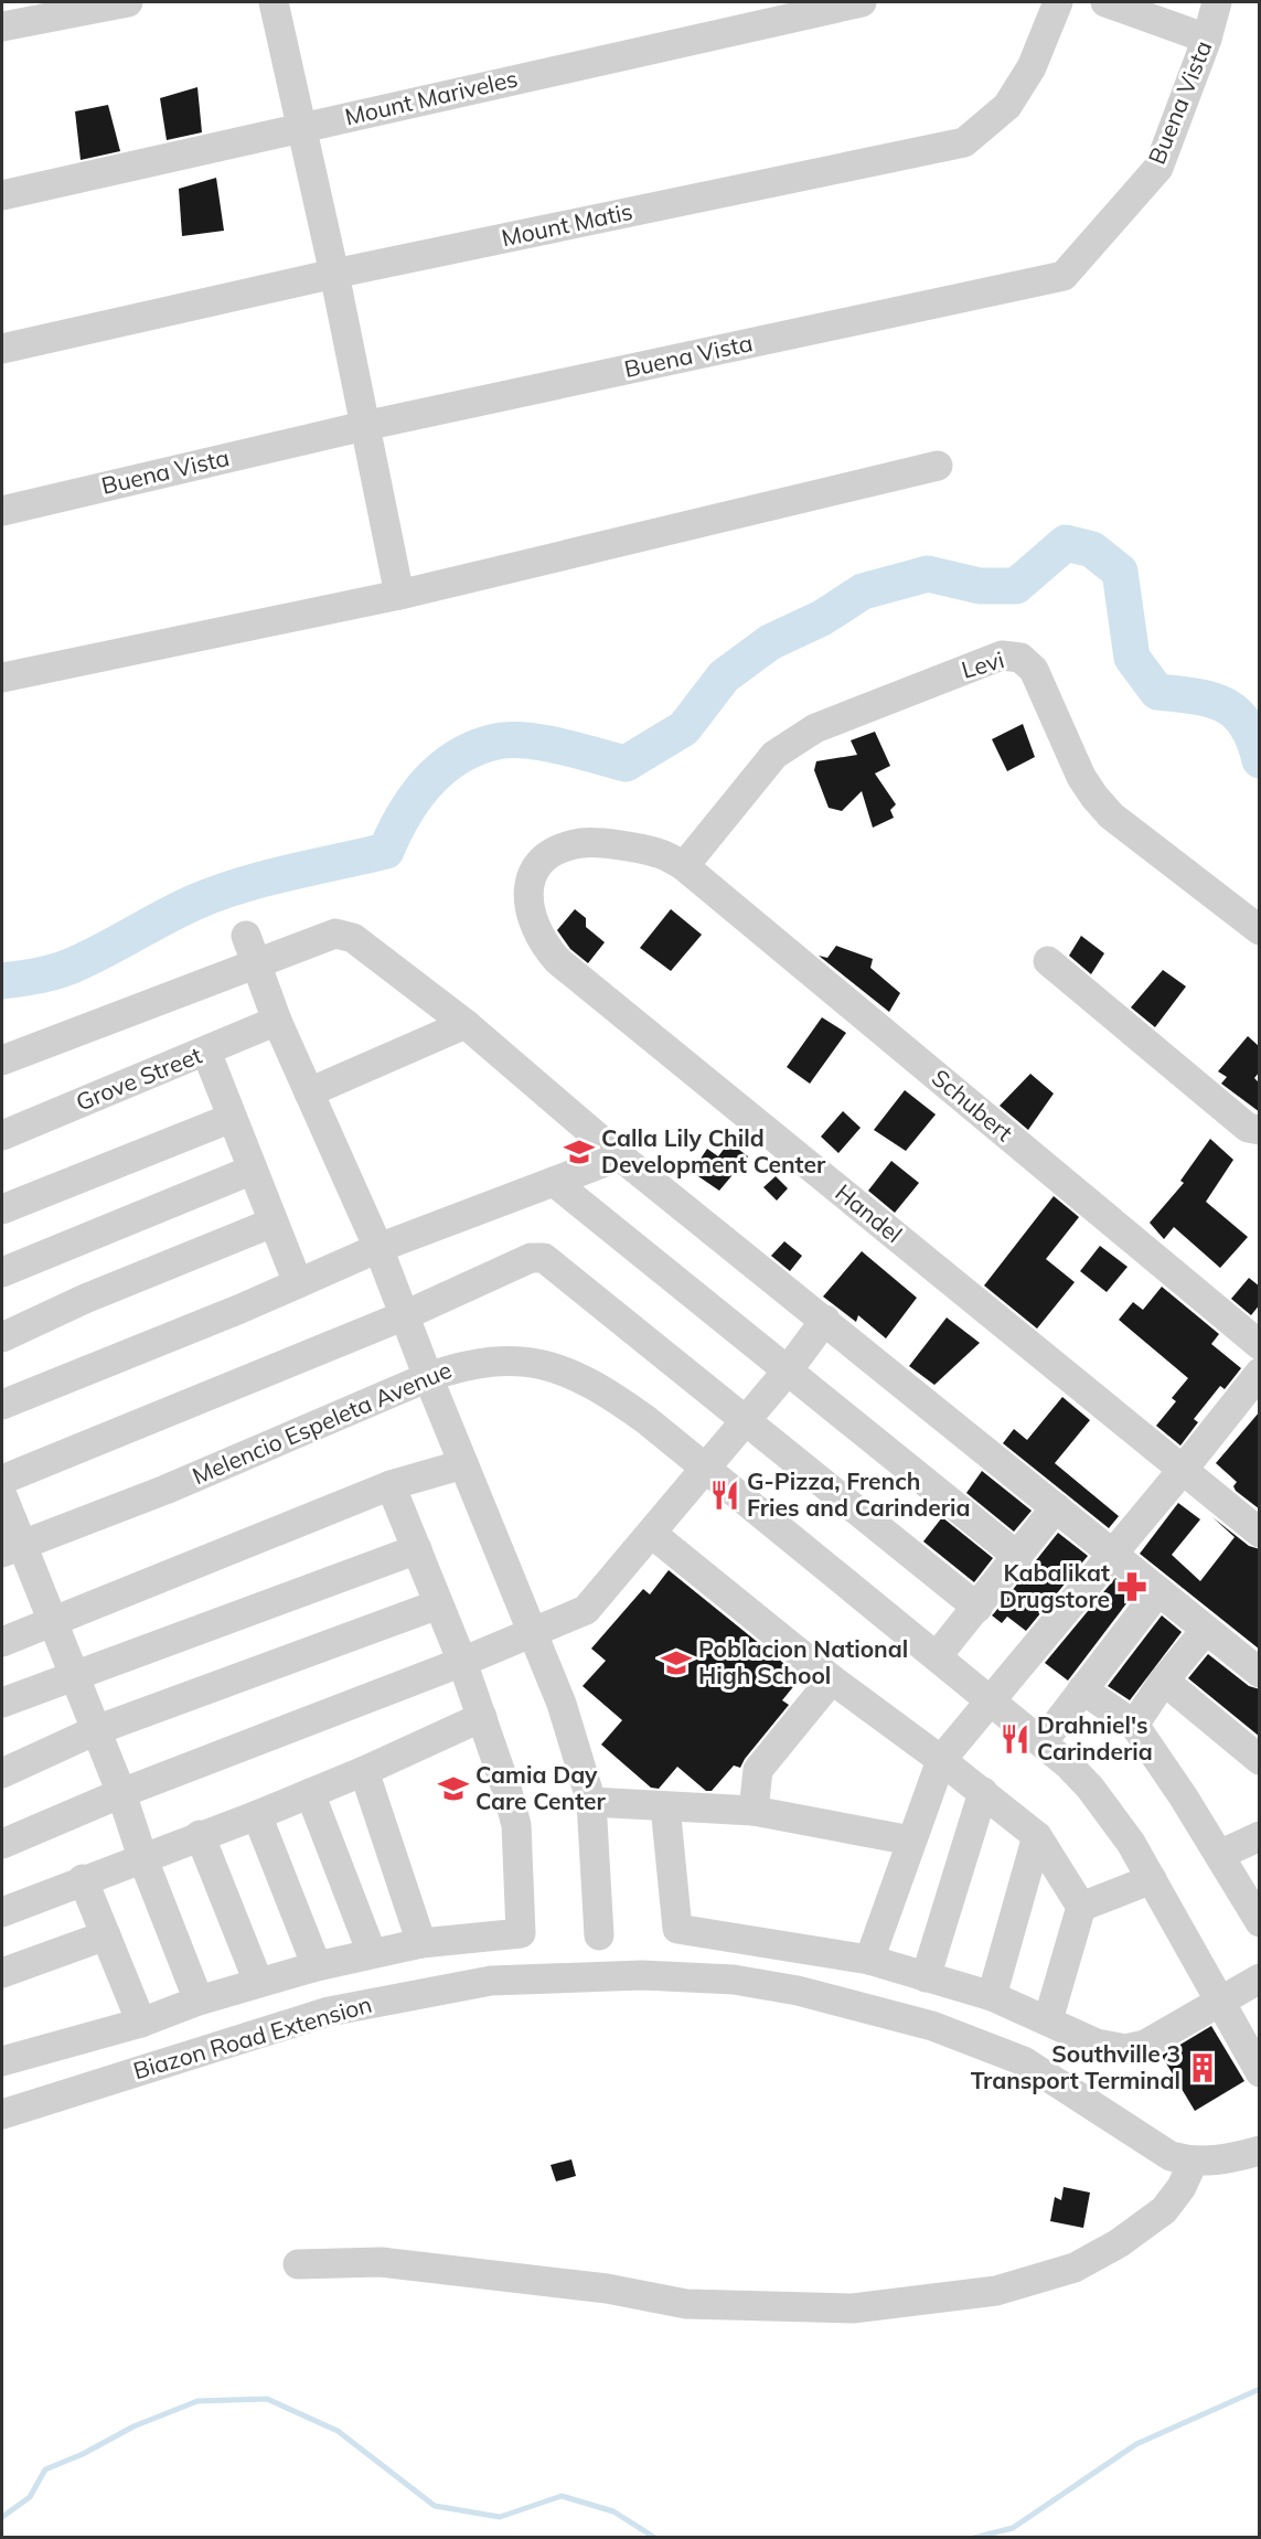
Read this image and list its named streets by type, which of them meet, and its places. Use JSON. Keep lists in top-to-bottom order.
{
  "streets": {
    "street": [
      "Mount Mariveles",
      "Buena Vista",
      "Mount Matis",
      "Levi",
      "Grove Street",
      "Schubert",
      "Handel",
      "Melencio Espeleta Avenue",
      "Biazon Road Extension"
    ]
  },
  "crossings": [
    ["Levi", "Schubert"],
    ["Levi", "Handel"],
    ["Schubert", "Handel"]
  ],
  "places": {
    "school or university": ["Calla Lily Child Development Center", "Poblacion National High School", "Camia Day Care Center"],
    "restaurant": ["G-Pizza, French Fries and Carinderia", "Drahniel's Carinderia"],
    "pharmacy": ["Kabalikat Drugstore"],
    "building": ["Southville 3 Transport Terminal"]
  }
}
